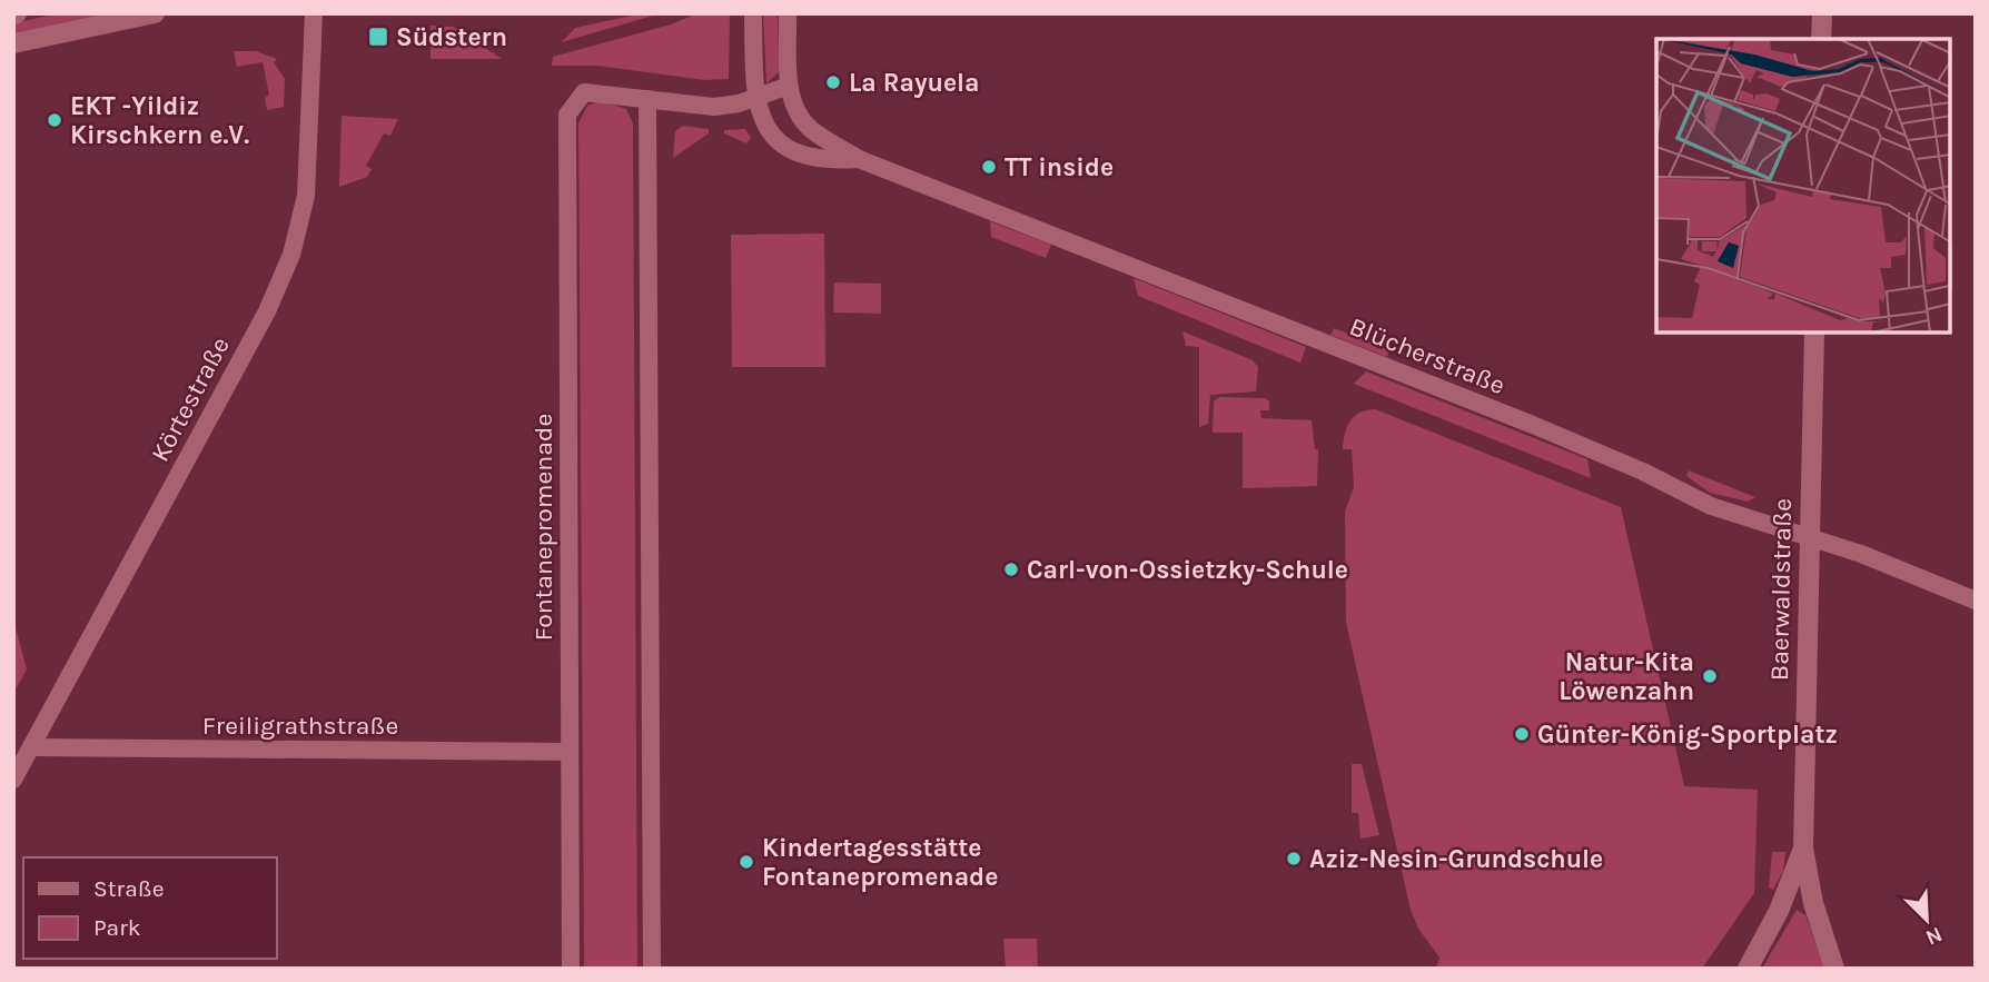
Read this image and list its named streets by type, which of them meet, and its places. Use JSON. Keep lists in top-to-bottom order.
{
  "streets": {
    "street": [
      "Blücherstraße",
      "Körtestraße",
      "Fontanepromenade",
      "Baerwaldstraße",
      "Freiligrathstraße"
    ]
  },
  "crossings": [
    ["Blücherstraße", "Baerwaldstraße"],
    ["Körtestraße", "Freiligrathstraße"],
    ["Fontanepromenade", "Freiligrathstraße"]
  ],
  "places": {
    "transit": ["Südstern"],
    "other": [
      "La Rayuela",
      "EKT -Yildiz Kirschkern e.V.",
      "TT inside",
      "Carl-von-Ossietzky-Schule",
      "Natur-Kita Löwenzahn",
      "Günter-König-Sportplatz",
      "Aziz-Nesin-Grundschule",
      "Kindertagesstätte Fontanepromenade"
    ]
  },
  "legend": ["Straße", "Park"],
  "north": "bottom right"
}
